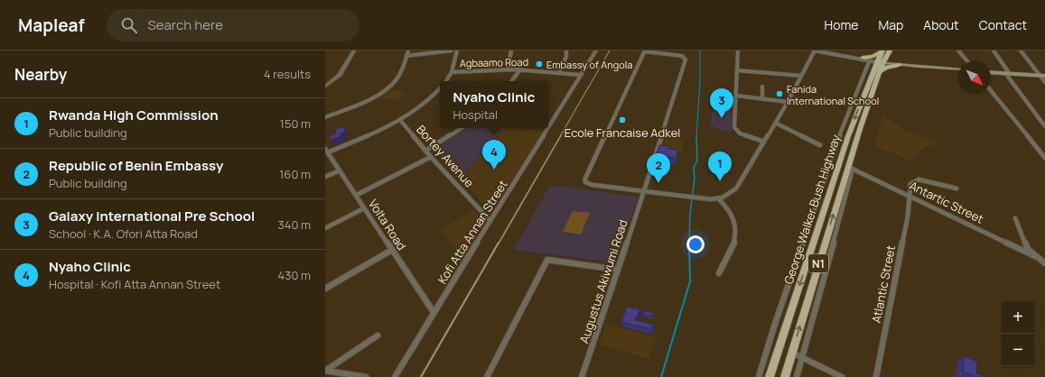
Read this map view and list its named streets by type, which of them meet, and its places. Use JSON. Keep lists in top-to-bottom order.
{
  "streets": {
    "highway": ["George Walker Bush Highway", "N1"],
    "street": [
      "Agbaamo Road",
      "Bortey Avenue",
      "Antartic Street",
      "Volta Road",
      "Kofi Atta Annan Street",
      "Augustus Akiwumi Road",
      "Atlantic Street"
    ]
  },
  "crossings": [
    ["Agbaamo Road", "Kofi Atta Annan Street"],
    ["Bortey Avenue", "Kofi Atta Annan Street"],
    ["Antartic Street", "George Walker Bush Highway"],
    ["Antartic Street", "Atlantic Street"],
    ["Volta Road", "Kofi Atta Annan Street"]
  ],
  "places": ["Embassy of Angola", "Fanida International School", "Ecole Francaise Adkel"],
  "north": "bottom right",
  "page": {
    "header": "Mapleaf",
    "search": "Search here",
    "nav": [
      "Home",
      "Map",
      "About",
      "Contact"
    ],
    "heading": ["Nearby", "4 results"],
    "popup": ["Nyaho Clinic", "Hospital"],
    "pins": [
      "3",
      "4",
      "1",
      "2"
    ],
    "list": [
      {
        "mark": "1",
        "name": "Rwanda High Commission",
        "note": "Public building",
        "value": "150 m"
      },
      {
        "mark": "2",
        "name": "Republic of Benin Embassy",
        "note": "Public building",
        "value": "160 m"
      },
      {
        "mark": "3",
        "name": "Galaxy International Pre School",
        "note": "School · K.A. Ofori Atta Road",
        "value": "340 m"
      },
      {
        "mark": "4",
        "name": "Nyaho Clinic",
        "note": "Hospital · Kofi Atta Annan Street",
        "value": "430 m"
      }
    ],
    "map_buttons": ["+", "−"]
  }
}
